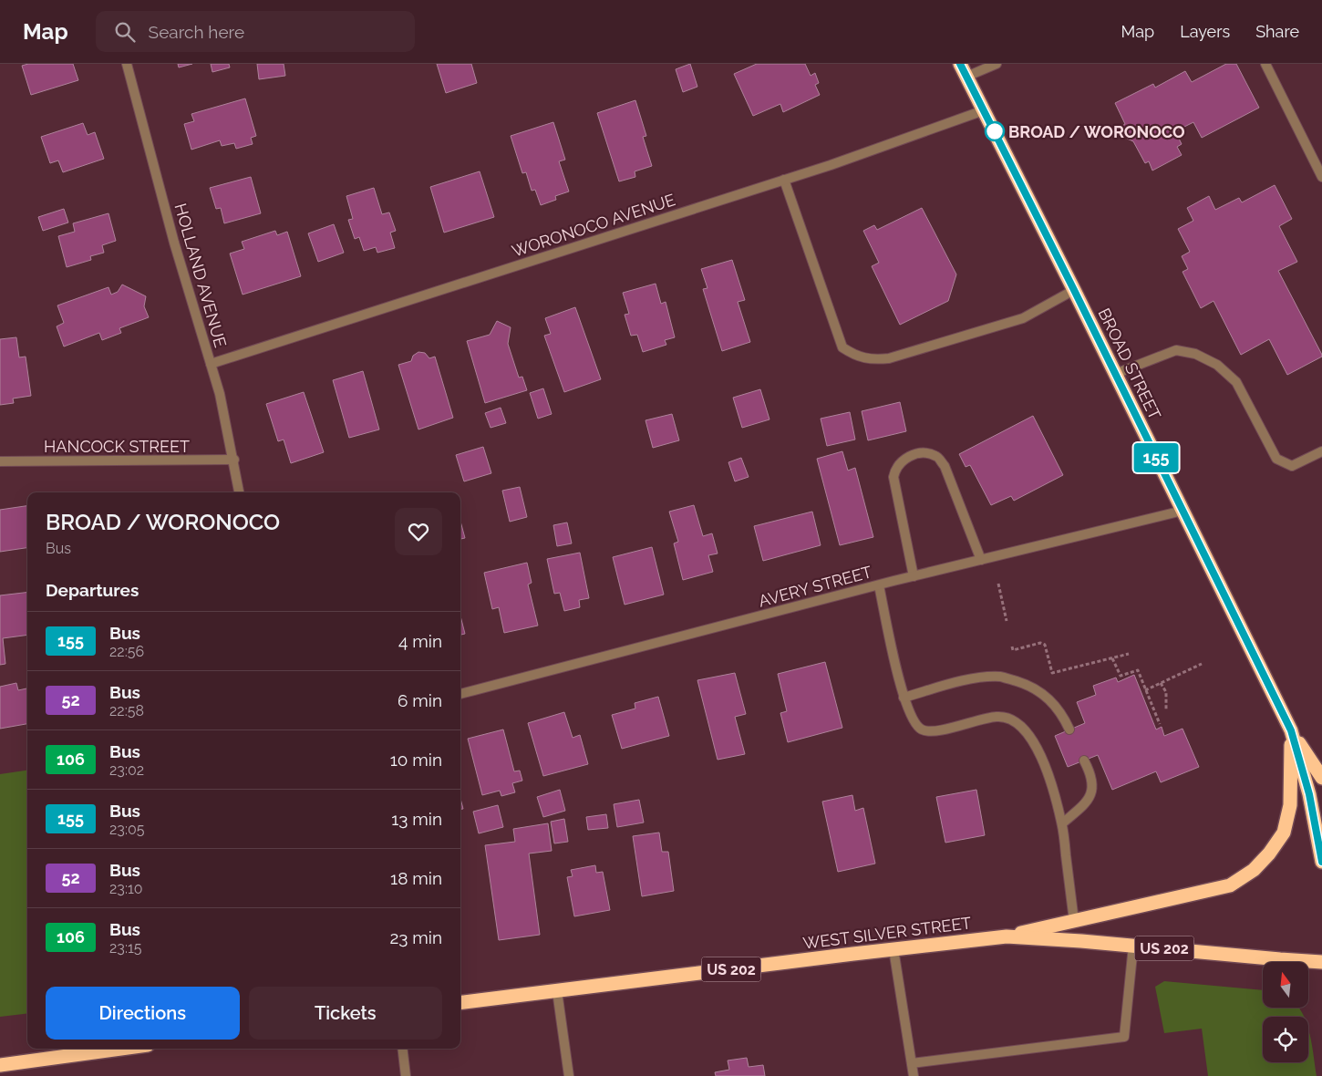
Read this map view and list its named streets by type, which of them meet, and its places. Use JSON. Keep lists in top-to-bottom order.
{
  "streets": {
    "highway": ["BROAD STREET", "WEST SILVER STREET", "US 202"],
    "street": [
      "WORONOCO AVENUE",
      "HOLLAND AVENUE",
      "HANCOCK STREET",
      "AVERY STREET"
    ]
  },
  "crossings": [
    ["WORONOCO AVENUE", "HOLLAND AVENUE"],
    ["WORONOCO AVENUE", "BROAD STREET"],
    ["HOLLAND AVENUE", "HANCOCK STREET"],
    ["BROAD STREET", "AVERY STREET"]
  ],
  "places": ["BROAD / WORONOCO"],
  "lines": ["bus line 155"],
  "north": "top",
  "page": {
    "header": "Map",
    "search": "Search here",
    "nav": ["Map", "Layers", "Share"],
    "on_map": "155",
    "heading": [
      ["BROAD / WORONOCO", "Bus"],
      "Departures"
    ],
    "list": [
      {
        "mark": "155",
        "name": "Bus",
        "note": "22:56",
        "value": "4 min"
      },
      {
        "mark": "52",
        "name": "Bus",
        "note": "22:58",
        "value": "6 min"
      },
      {
        "mark": "106",
        "name": "Bus",
        "note": "23:02",
        "value": "10 min"
      },
      {
        "mark": "155",
        "name": "Bus",
        "note": "23:05",
        "value": "13 min"
      },
      {
        "mark": "52",
        "name": "Bus",
        "note": "23:10",
        "value": "18 min"
      },
      {
        "mark": "106",
        "name": "Bus",
        "note": "23:15",
        "value": "23 min"
      }
    ],
    "buttons": ["Directions", "Tickets"]
  }
}
